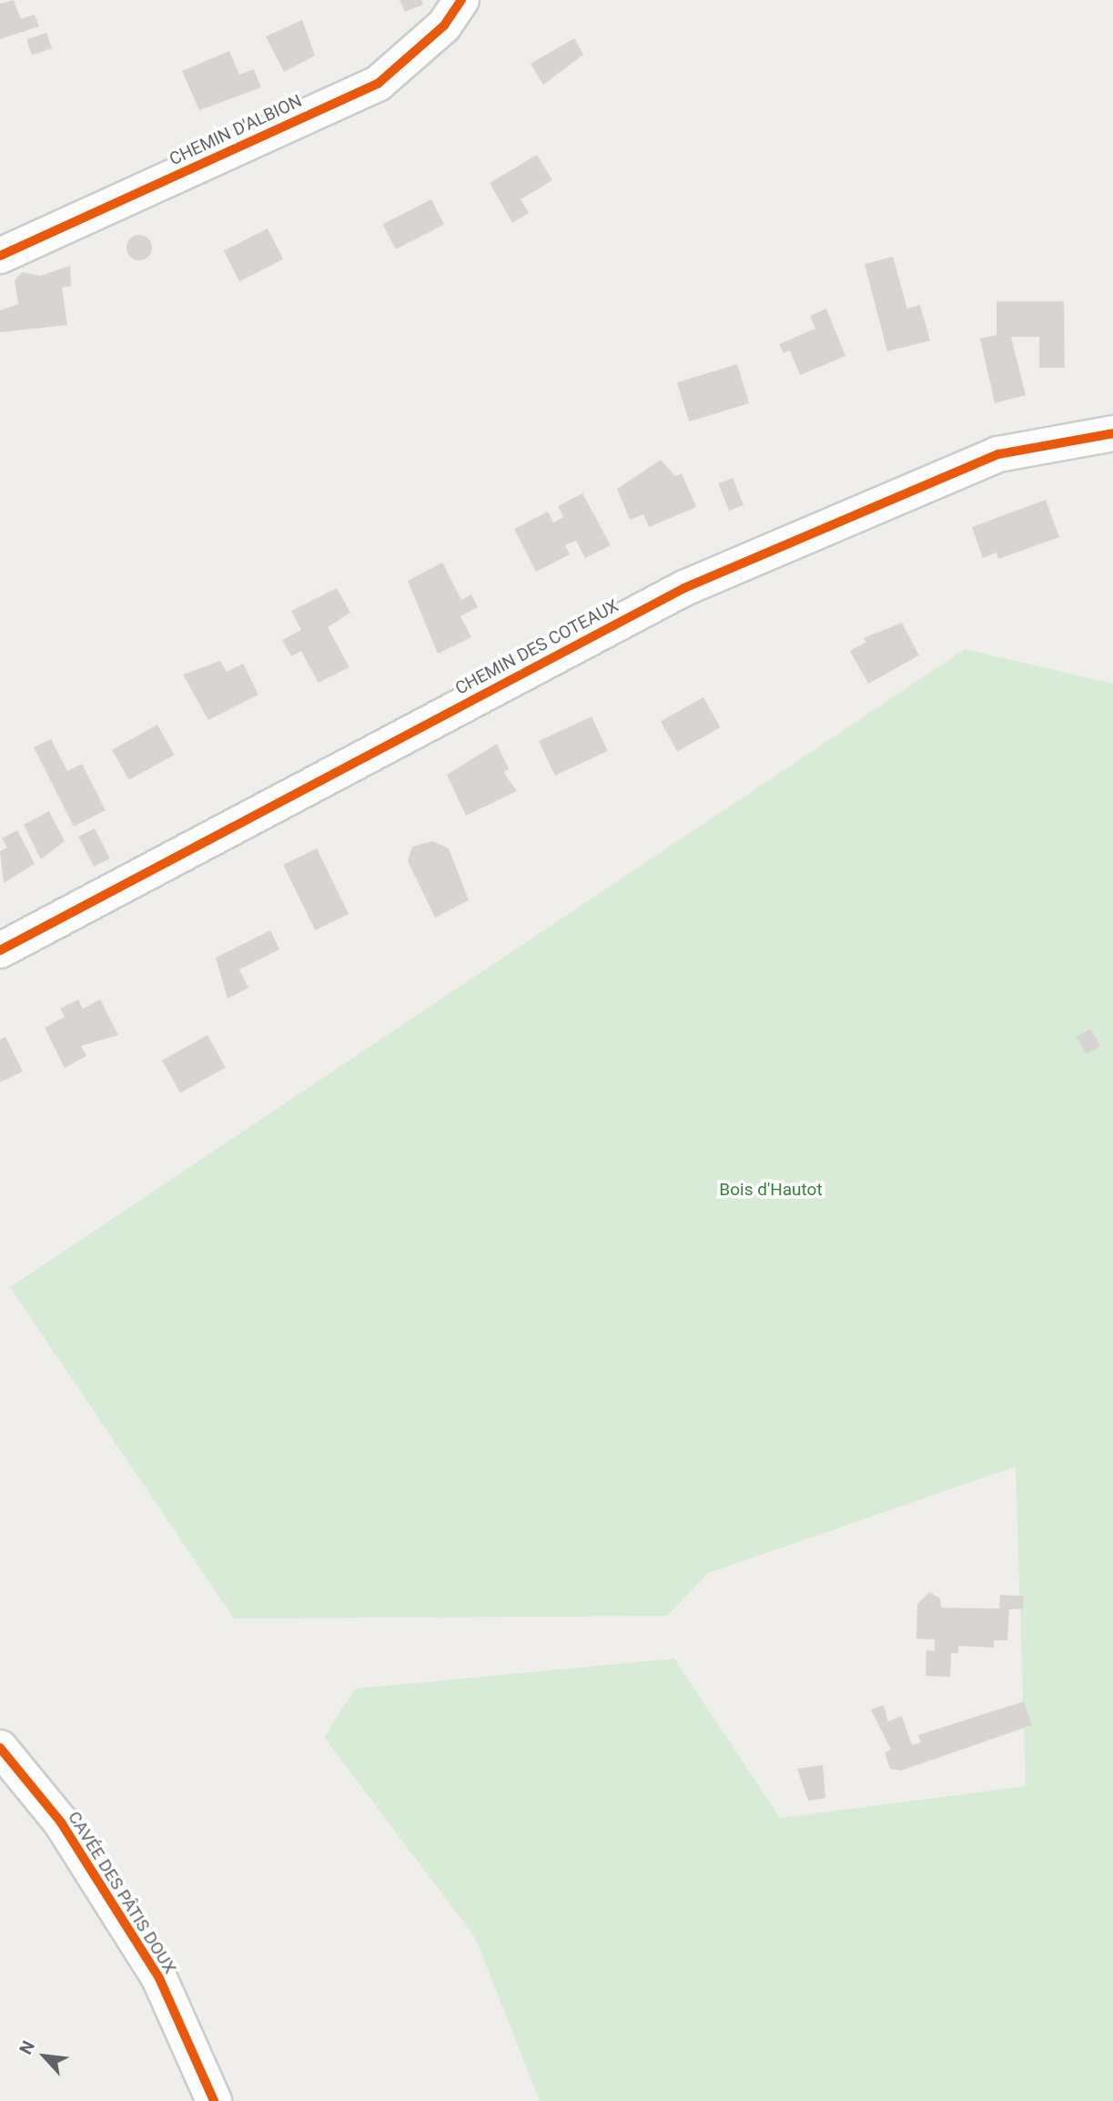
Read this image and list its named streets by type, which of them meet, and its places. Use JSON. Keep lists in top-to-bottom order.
{
  "streets": {
    "street": ["CHEMIN D'ALBION", "CHEMIN DES COTEAUX", "CAVÉE DES PÂTIS DOUX"]
  },
  "parks": ["Bois d'Hautot"],
  "north": "top left"
}
